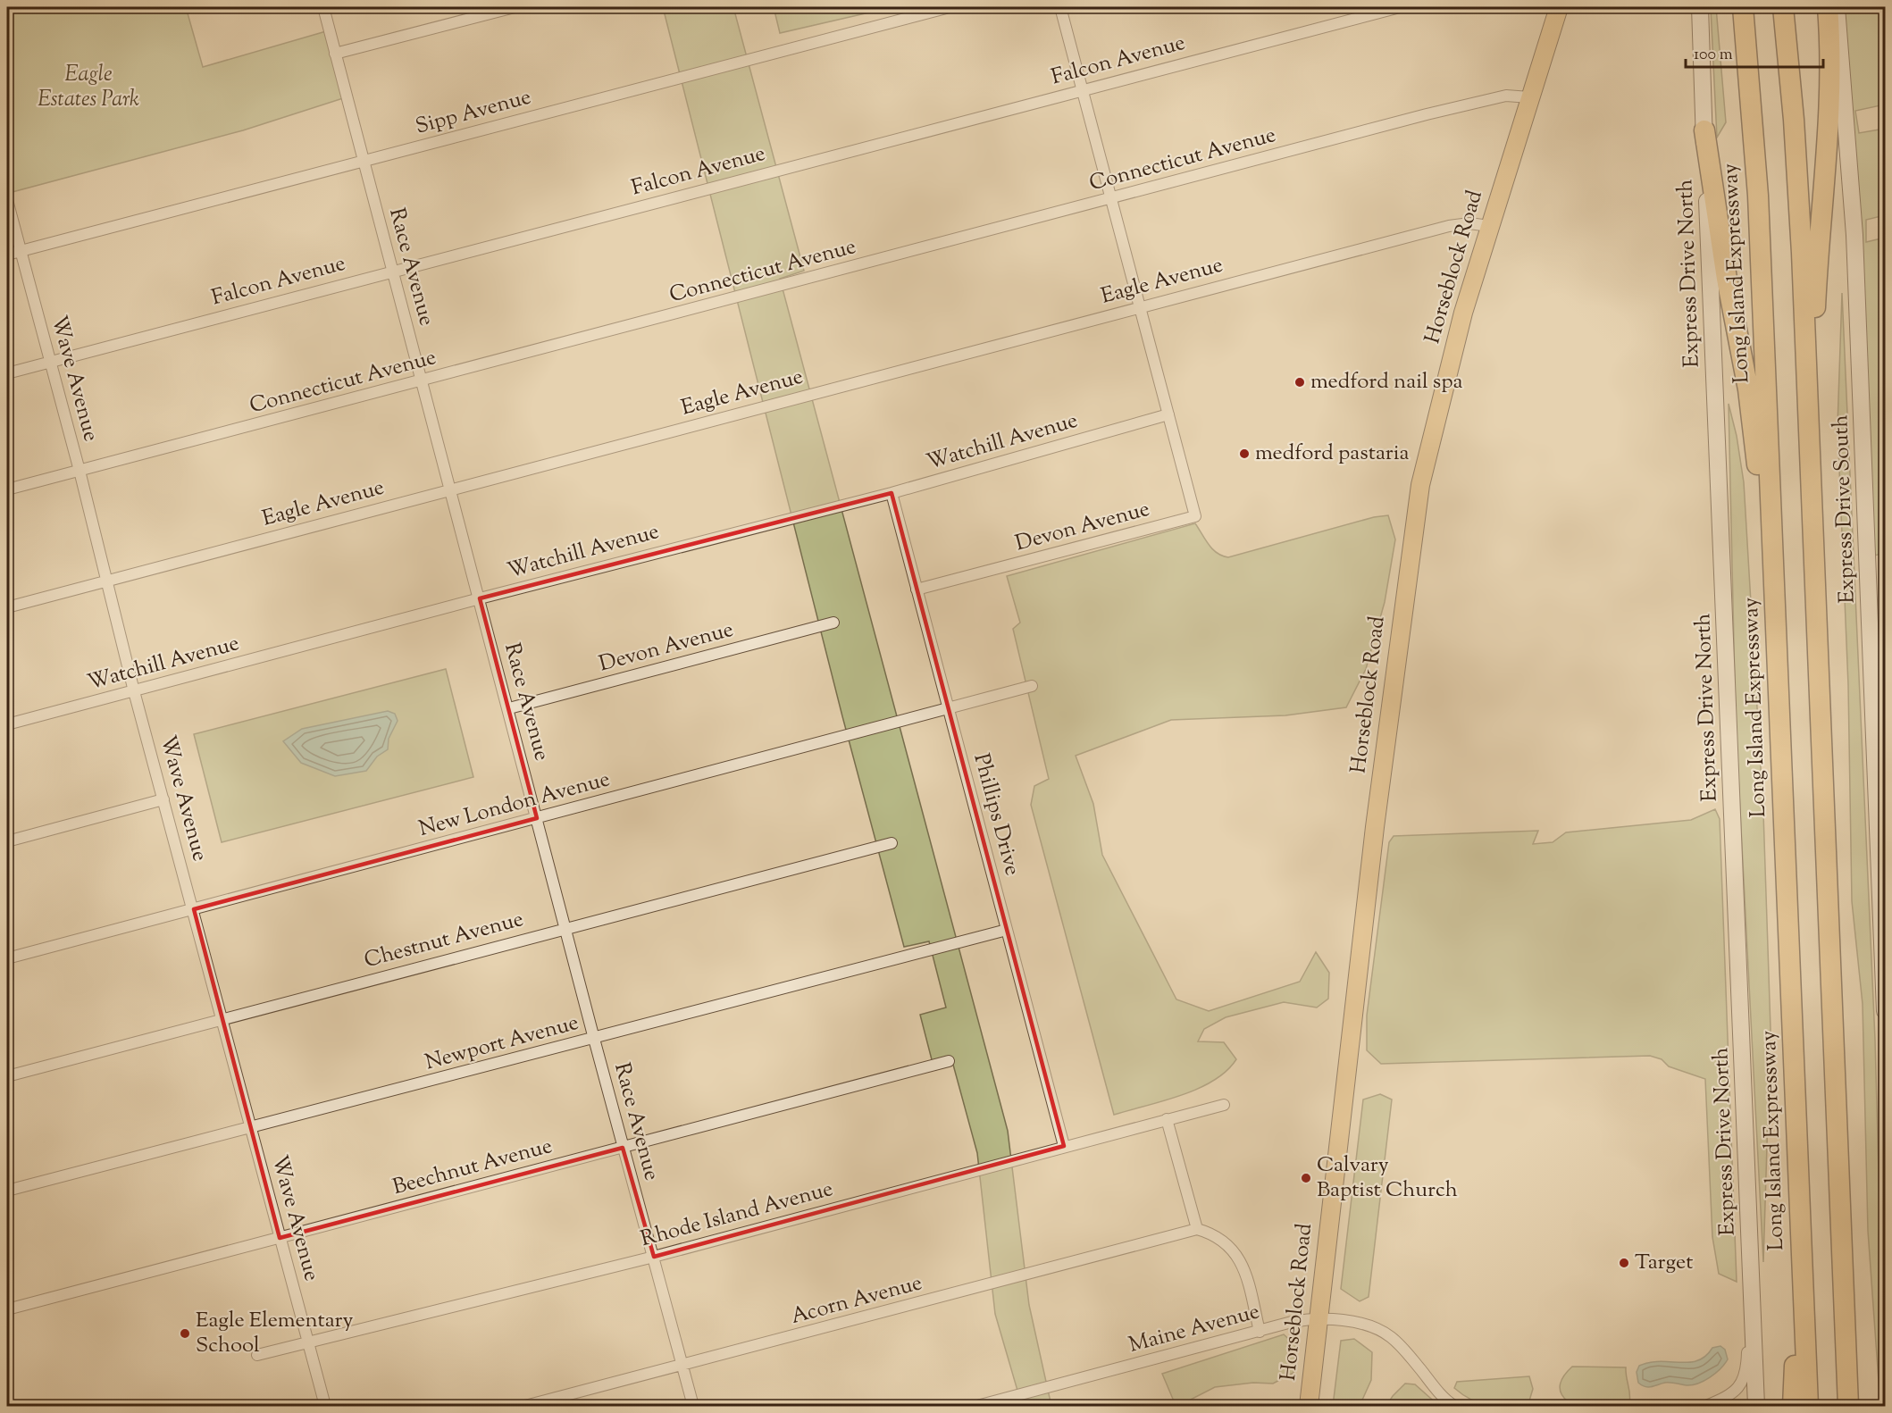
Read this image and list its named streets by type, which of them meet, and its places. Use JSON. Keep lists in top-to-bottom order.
{
  "streets": {
    "highway": ["Long Island Expressway"],
    "main road": ["Horseblock Road", "Express Drive North", "Express Drive South"],
    "street": [
      "Falcon Avenue",
      "Sipp Avenue",
      "Connecticut Avenue",
      "Race Avenue",
      "Eagle Avenue",
      "Wave Avenue",
      "Watchill Avenue",
      "Devon Avenue",
      "New London Avenue",
      "Phillips Drive",
      "Chestnut Avenue",
      "Newport Avenue",
      "Beechnut Avenue",
      "Rhode Island Avenue",
      "Acorn Avenue",
      "Maine Avenue"
    ]
  },
  "crossings": [
    ["Falcon Avenue", "Race Avenue"],
    ["Falcon Avenue", "Wave Avenue"],
    ["Sipp Avenue", "Race Avenue"],
    ["Sipp Avenue", "Wave Avenue"],
    ["Connecticut Avenue", "Race Avenue"],
    ["Connecticut Avenue", "Horseblock Road"],
    ["Connecticut Avenue", "Wave Avenue"],
    ["Race Avenue", "Eagle Avenue"],
    ["Race Avenue", "Watchill Avenue"],
    ["Race Avenue", "Devon Avenue"],
    ["Race Avenue", "New London Avenue"],
    ["Race Avenue", "Chestnut Avenue"],
    ["Race Avenue", "Newport Avenue"],
    ["Race Avenue", "Beechnut Avenue"],
    ["Race Avenue", "Rhode Island Avenue"],
    ["Race Avenue", "Acorn Avenue"],
    ["Horseblock Road", "Eagle Avenue"],
    ["Horseblock Road", "Maine Avenue"],
    ["Eagle Avenue", "Wave Avenue"],
    ["Wave Avenue", "Watchill Avenue"],
    ["Wave Avenue", "New London Avenue"],
    ["Wave Avenue", "Chestnut Avenue"],
    ["Wave Avenue", "Newport Avenue"],
    ["Wave Avenue", "Beechnut Avenue"],
    ["Wave Avenue", "Rhode Island Avenue"],
    ["Watchill Avenue", "Devon Avenue"],
    ["Watchill Avenue", "Phillips Drive"],
    ["Devon Avenue", "Phillips Drive"],
    ["New London Avenue", "Phillips Drive"],
    ["Phillips Drive", "Newport Avenue"],
    ["Phillips Drive", "Rhode Island Avenue"]
  ],
  "parks": ["Eagle Estates Park"],
  "places": [
    "medford nail spa",
    "medford pastaria",
    "Calvary Baptist Church",
    "Target",
    "Eagle Elementary School"
  ],
  "scale_bar": "100 m"
}
